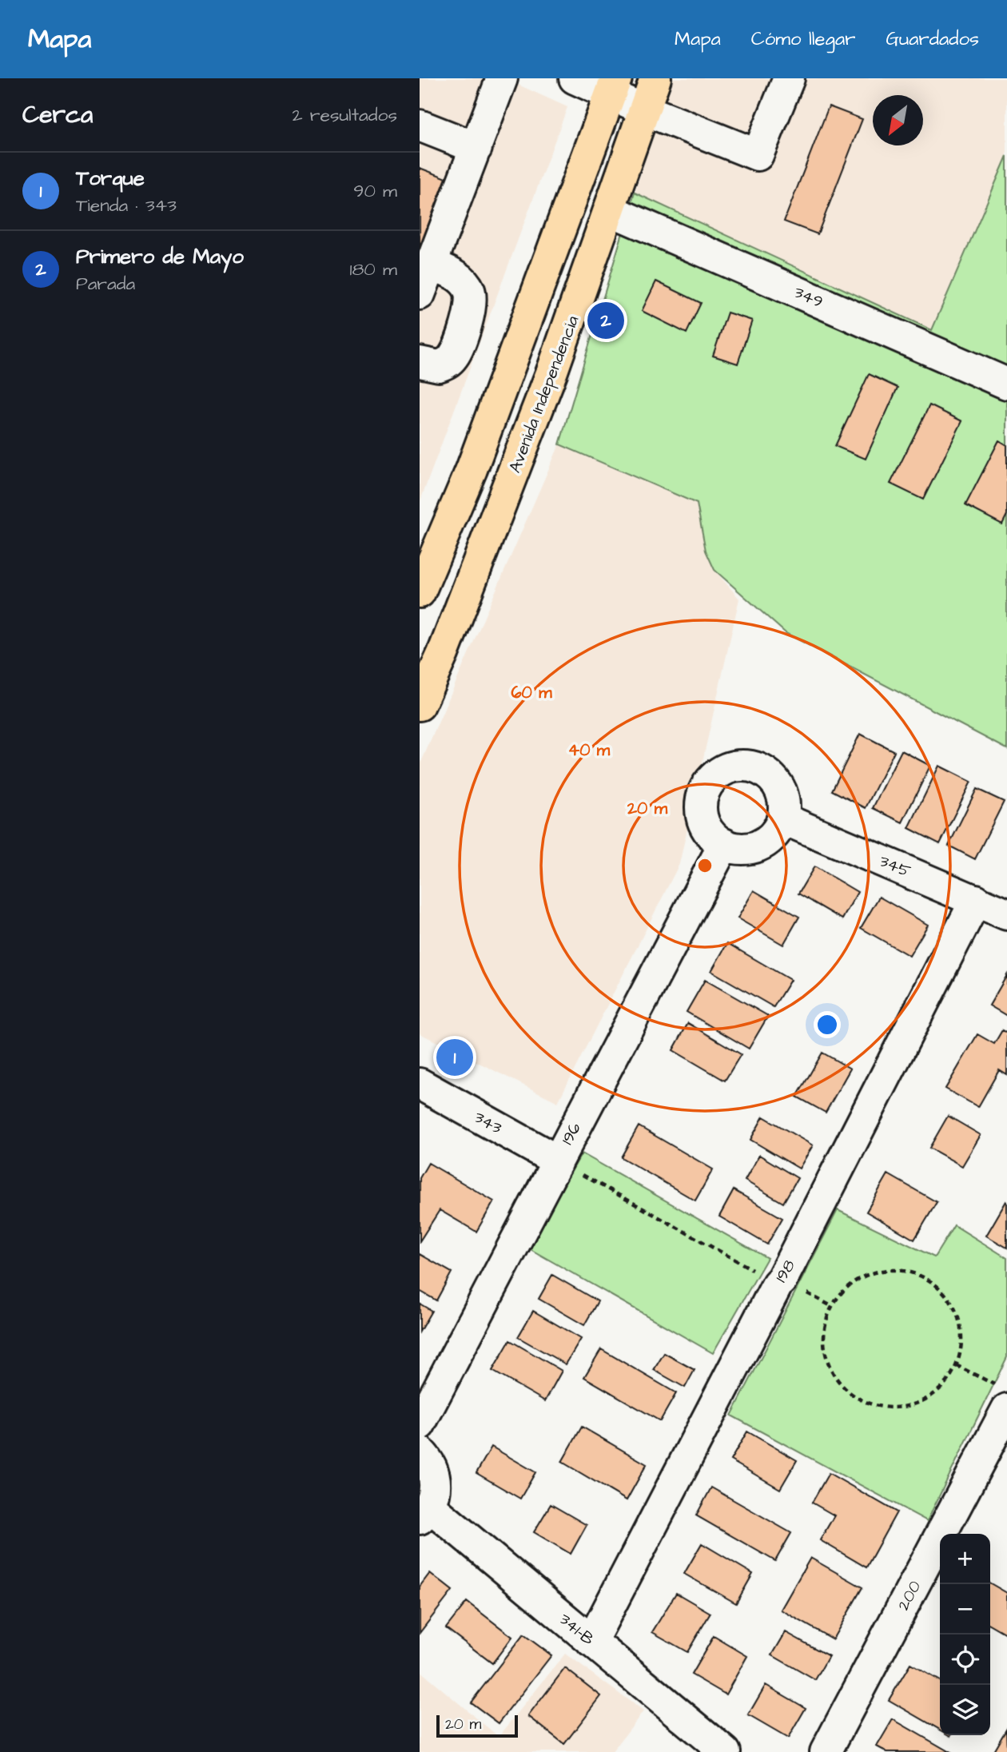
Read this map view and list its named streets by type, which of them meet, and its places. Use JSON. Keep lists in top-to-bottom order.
{
  "streets": {
    "main road": ["Avenida Independencia"],
    "street": [
      "349",
      "345",
      "343",
      "196",
      "198",
      "200",
      "341-B"
    ]
  },
  "crossings": [
    ["349", "Avenida Independencia"],
    ["345", "196"],
    ["345", "198"],
    ["343", "196"],
    ["198", "341-B"]
  ],
  "scale_bar": "20 m",
  "north": "bottom left",
  "page": {
    "header": "Mapa",
    "nav": ["Mapa", "Cómo llegar", "Guardados"],
    "heading": ["Cerca", "2 resultados"],
    "list": [
      {
        "mark": "1",
        "name": "Torque",
        "note": "Tienda · 343",
        "value": "90 m"
      },
      {
        "mark": "2",
        "name": "Primero de Mayo",
        "note": "Parada",
        "value": "180 m"
      }
    ],
    "pins": ["2", "1"],
    "map_buttons": ["+", "−"],
    "scale": "20 m"
  },
  "rings": ["60 m", "40 m", "20 m"]
}
